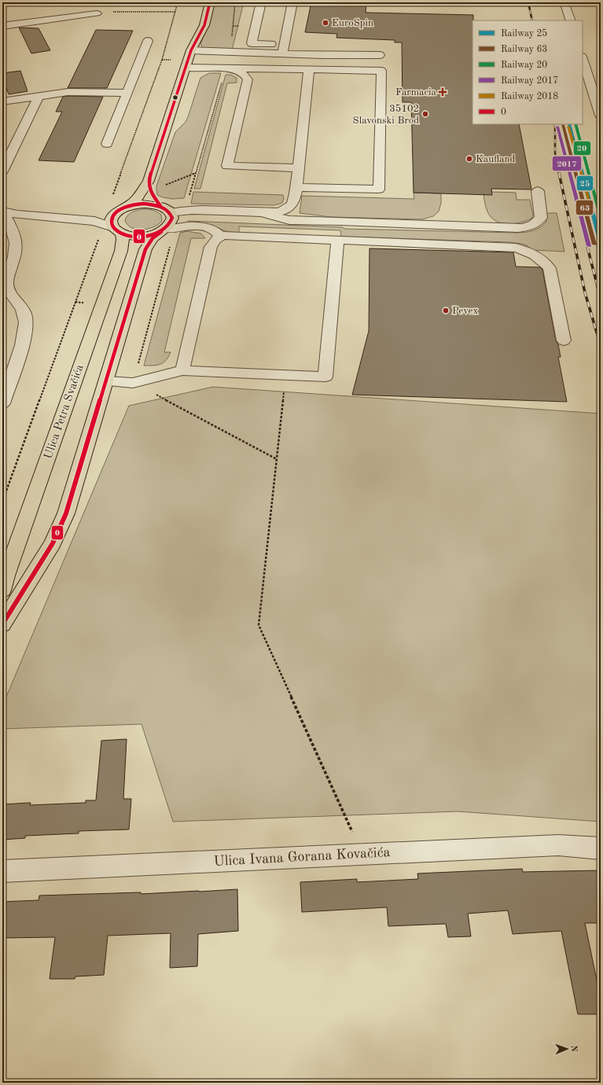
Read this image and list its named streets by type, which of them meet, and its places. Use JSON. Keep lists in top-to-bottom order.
{
  "streets": {
    "main road": ["Ulica Petra Svačića"],
    "street": ["Ulica Ivana Gorana Kovačića"]
  },
  "places": {
    "other": [
      "EuroSpin",
      "35102 Slavonski Brod",
      "Kaufland",
      "Pevex"
    ],
    "health": ["Farmacia"]
  },
  "lines": [
    "transit line 0",
    "rail line 25",
    "rail line 20",
    "rail line 63",
    "rail line 2017",
    "rail line 2018"
  ],
  "legend": [
    "Railway 25",
    "Railway 63",
    "Railway 20",
    "Railway 2017",
    "Railway 2018",
    "0"
  ],
  "north": "right"
}
